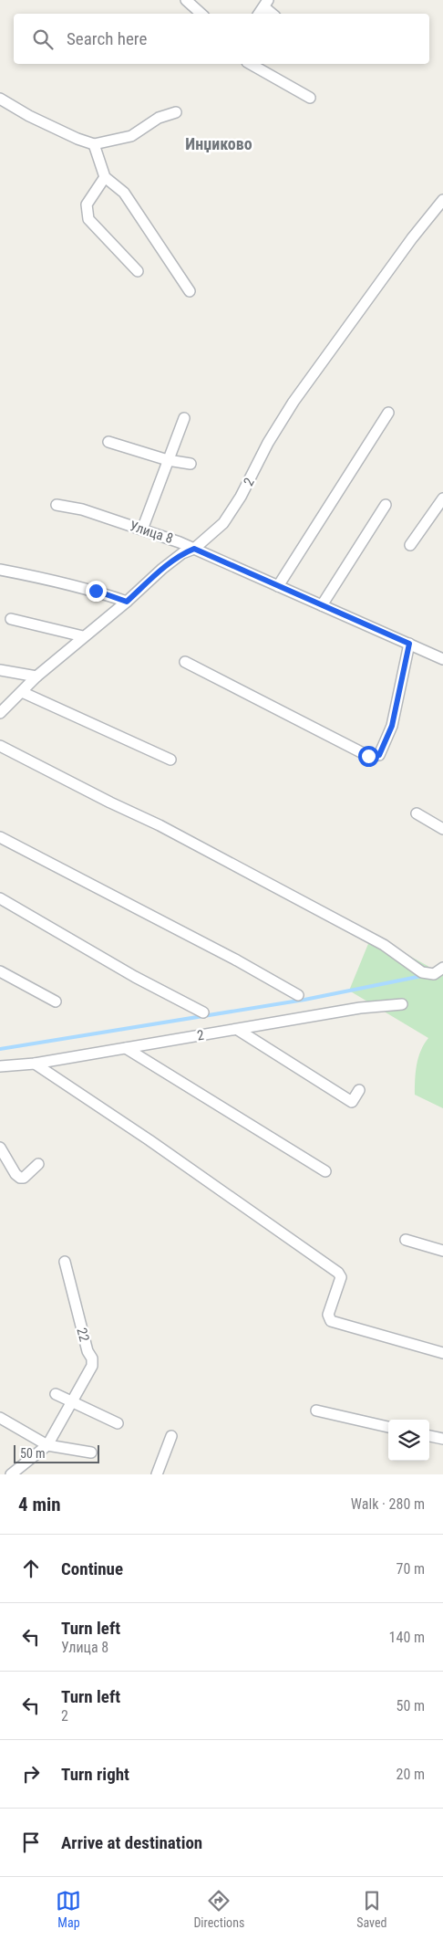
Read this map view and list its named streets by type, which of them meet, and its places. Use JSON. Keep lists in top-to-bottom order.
{
  "streets": {
    "street": ["2", "Улица 8", "22"]
  },
  "crossings": [
    ["2", "Улица 8"]
  ],
  "districts": ["Инџиково"],
  "scale_bar": "50 m",
  "page": {
    "search": "Search here",
    "scale": "50 m",
    "heading": ["4 min", "Walk · 280 m"],
    "list": [
      ["Continue", "70 m"],
      ["Turn left", "Улица 8", "140 m"],
      ["Turn left", "2", "50 m"],
      ["Turn right", "20 m"],
      "Arrive at destination"
    ],
    "nav": ["Map", "Directions", "Saved"]
  }
}
